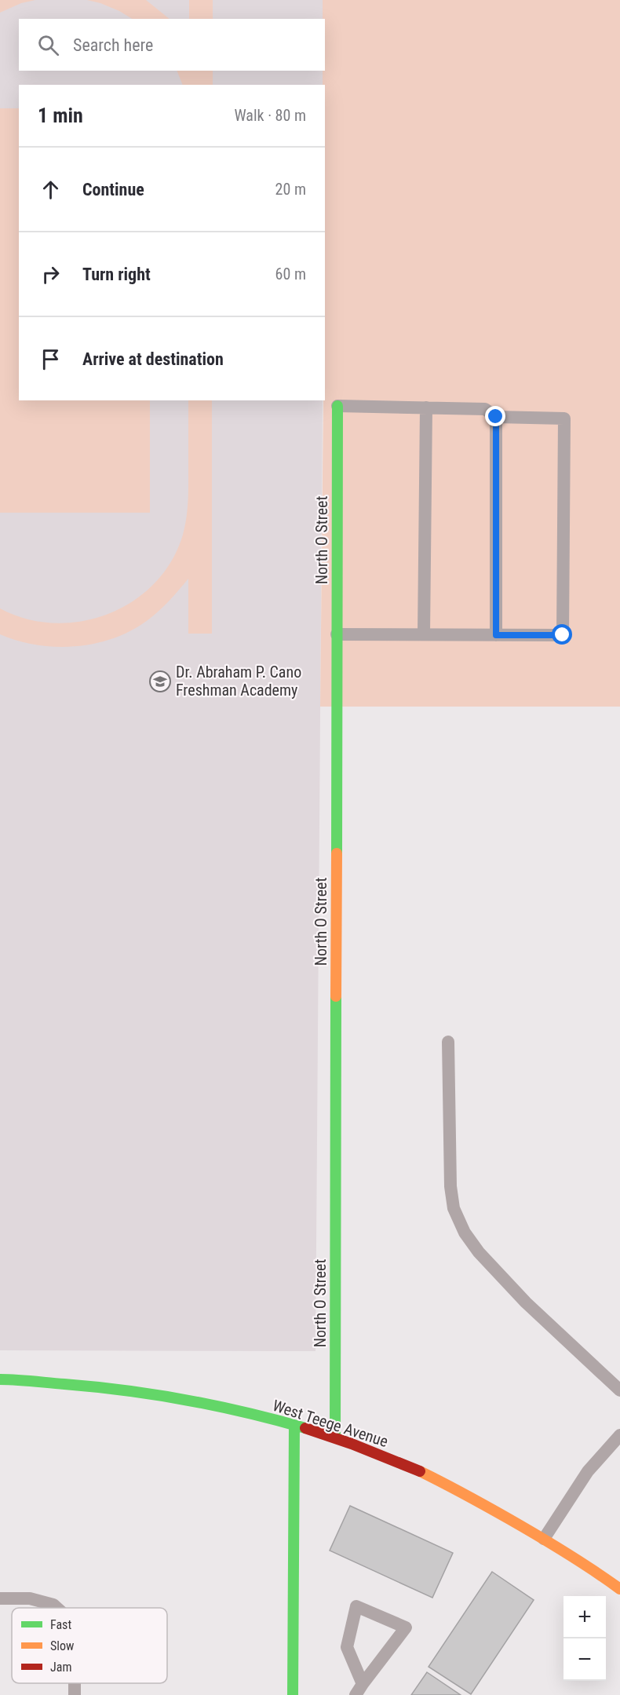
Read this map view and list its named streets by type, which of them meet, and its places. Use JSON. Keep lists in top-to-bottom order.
{
  "streets": {
    "street": ["North O Street", "West Teege Avenue"]
  },
  "crossings": [
    ["North O Street", "West Teege Avenue"]
  ],
  "places": {
    "school or university": ["Dr. Abraham P. Cano Freshman Academy"]
  },
  "legend": ["Fast", "Slow", "Jam"],
  "page": {
    "search": "Search here",
    "heading": ["1 min", "Walk · 80 m"],
    "list": [
      ["Continue", "20 m"],
      ["Turn right", "60 m"],
      "Arrive at destination"
    ],
    "map_buttons": ["+", "−"]
  }
}
